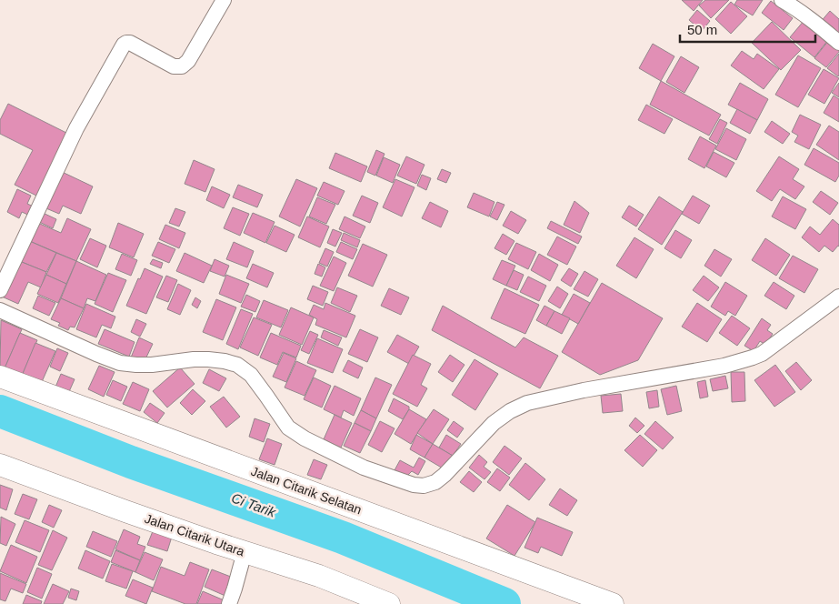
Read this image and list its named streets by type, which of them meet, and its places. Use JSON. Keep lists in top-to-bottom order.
{
  "streets": {
    "street": ["Jalan Citarik Selatan", "Jalan Citarik Utara"]
  },
  "water": ["Ci Tarik"],
  "scale_bar": "50 m"
}
